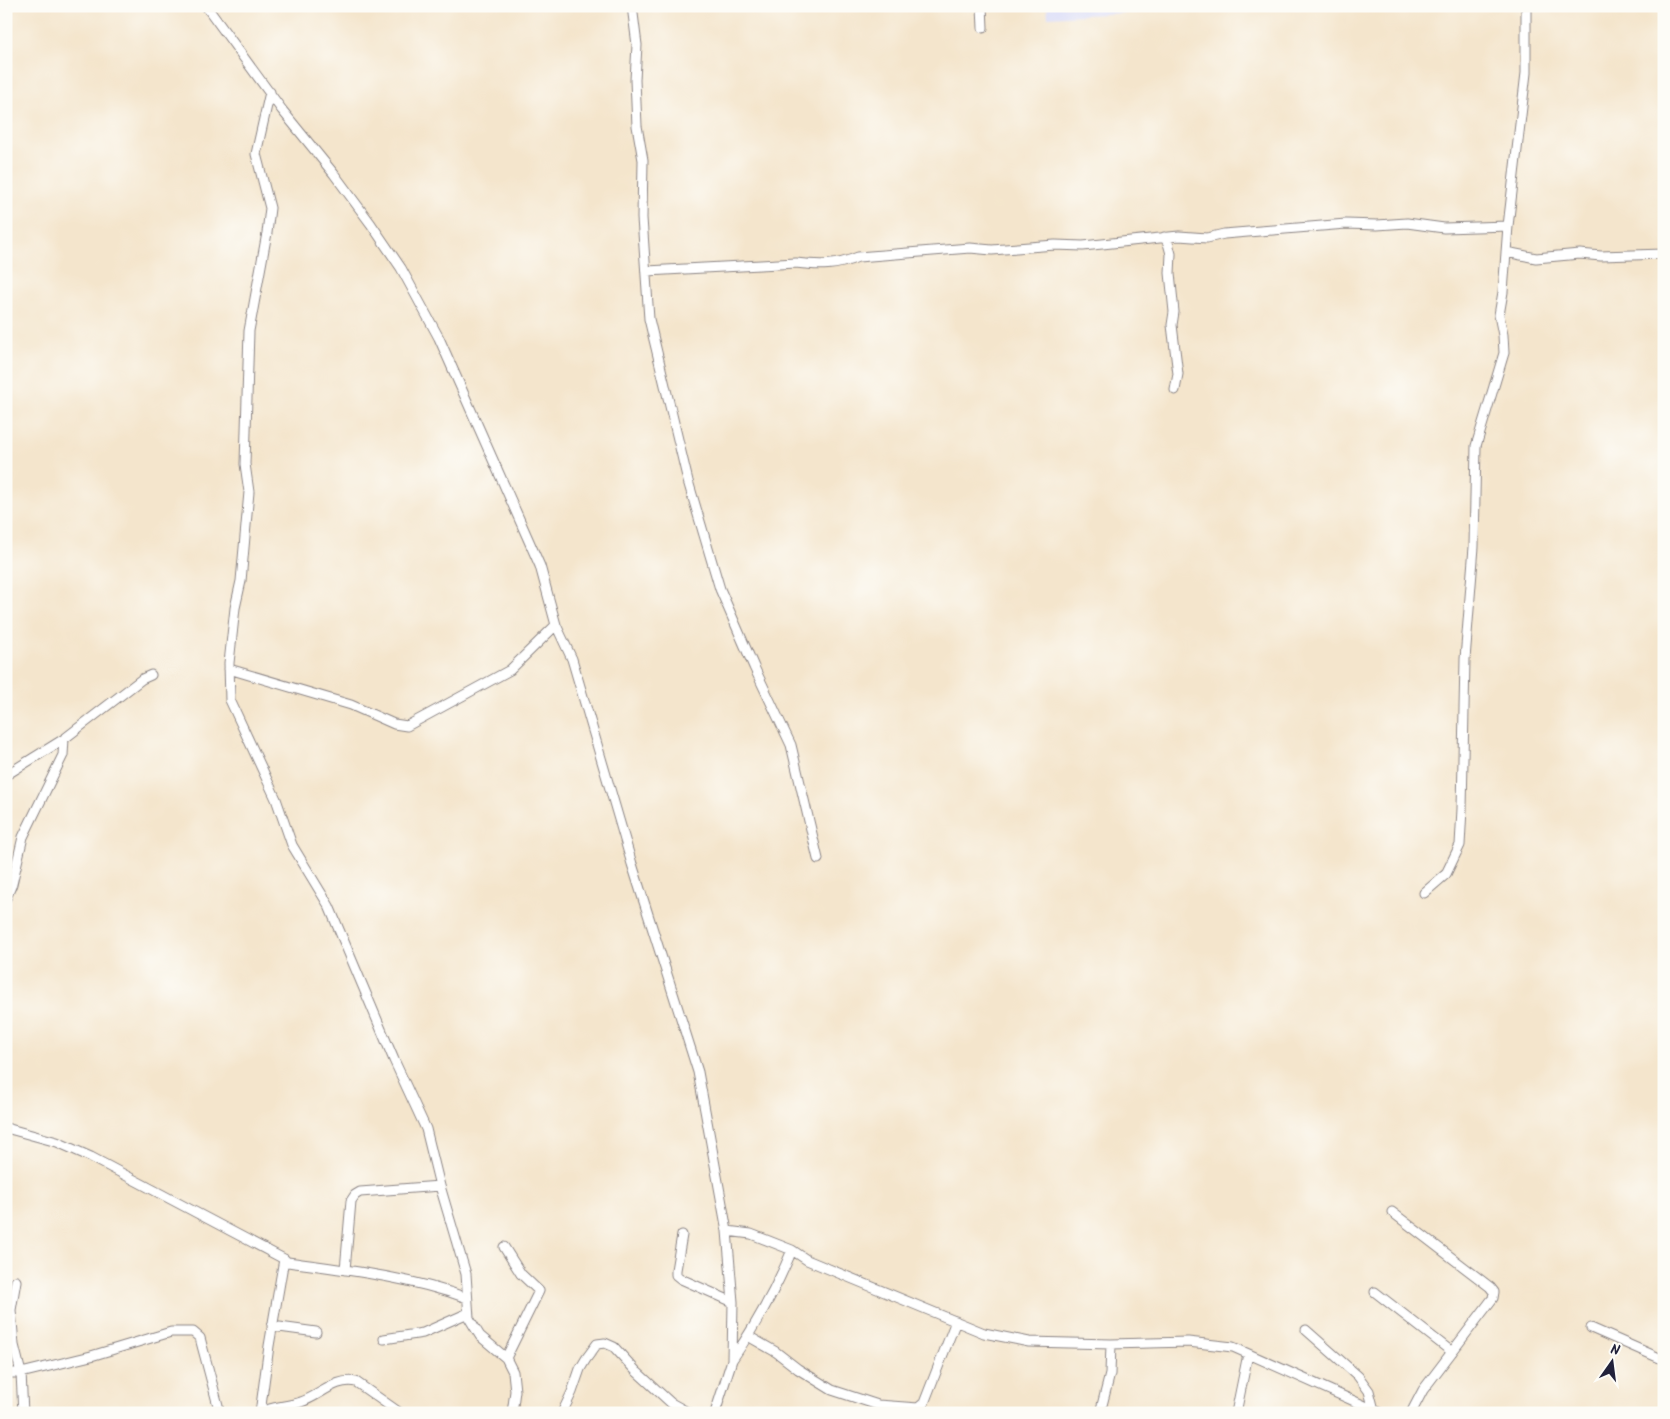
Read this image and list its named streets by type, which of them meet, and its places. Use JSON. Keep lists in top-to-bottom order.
{
  "north": "top"
}
